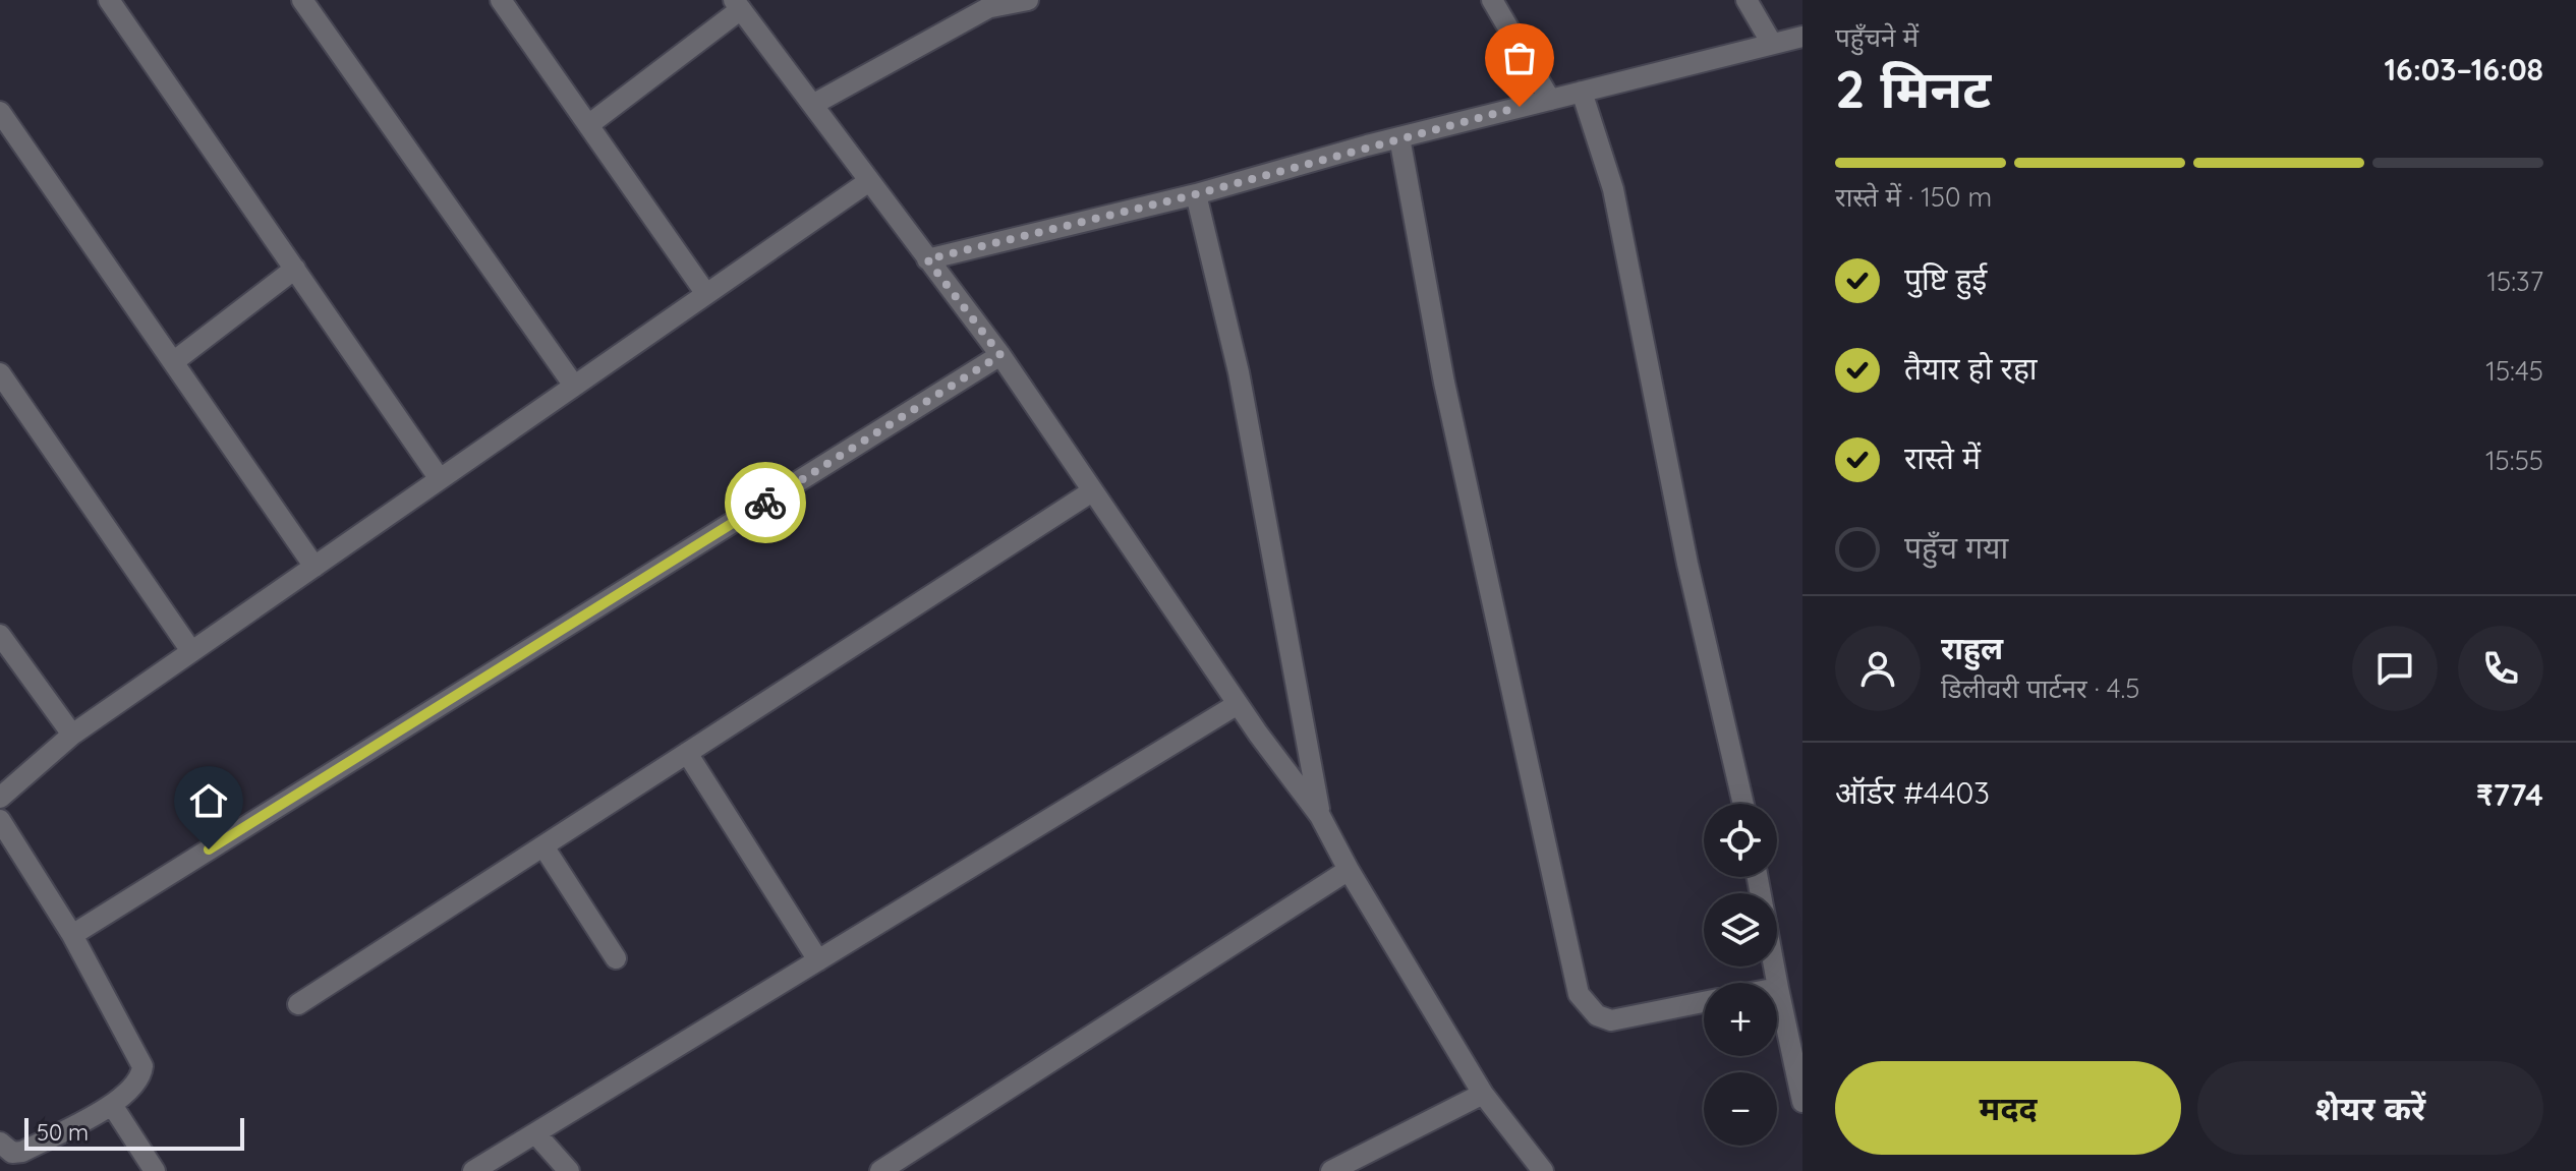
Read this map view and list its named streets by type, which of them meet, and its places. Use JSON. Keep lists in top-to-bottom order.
{
  "scale_bar": "50 m",
  "page": {
    "heading": ["2 मिनट", "पहुँचने में", "16:03–16:08"],
    "panel": [
      "राहुल",
      "डिलीवरी पार्टनर · 4.5",
      "ऑर्डर #4403",
      "₹774"
    ],
    "bar": "रास्ते में · 150 m",
    "list": [
      ["पुष्टि हुई", "15:37"],
      ["तैयार हो रहा", "15:45"],
      ["रास्ते में", "15:55"],
      "पहुँच गया"
    ],
    "map_buttons": ["+", "−"],
    "buttons": ["मदद", "शेयर करें"],
    "scale": "50 m"
  }
}
